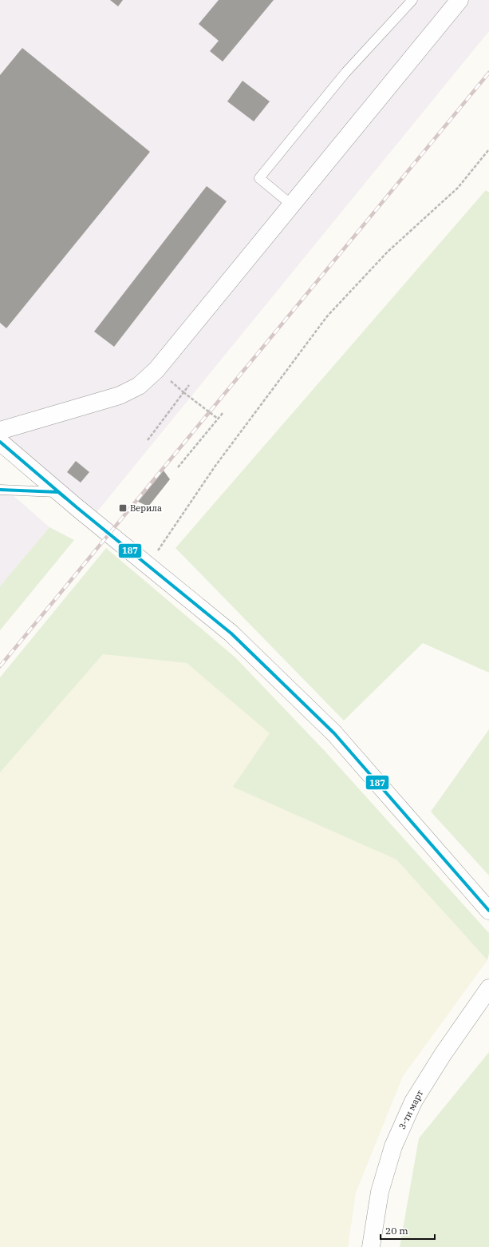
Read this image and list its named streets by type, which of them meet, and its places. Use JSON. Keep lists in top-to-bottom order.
{
  "streets": {
    "street": ["3-ти март"]
  },
  "places": {
    "transit": ["Верила"]
  },
  "lines": ["transit line 187"],
  "scale_bar": "20 m"
}
